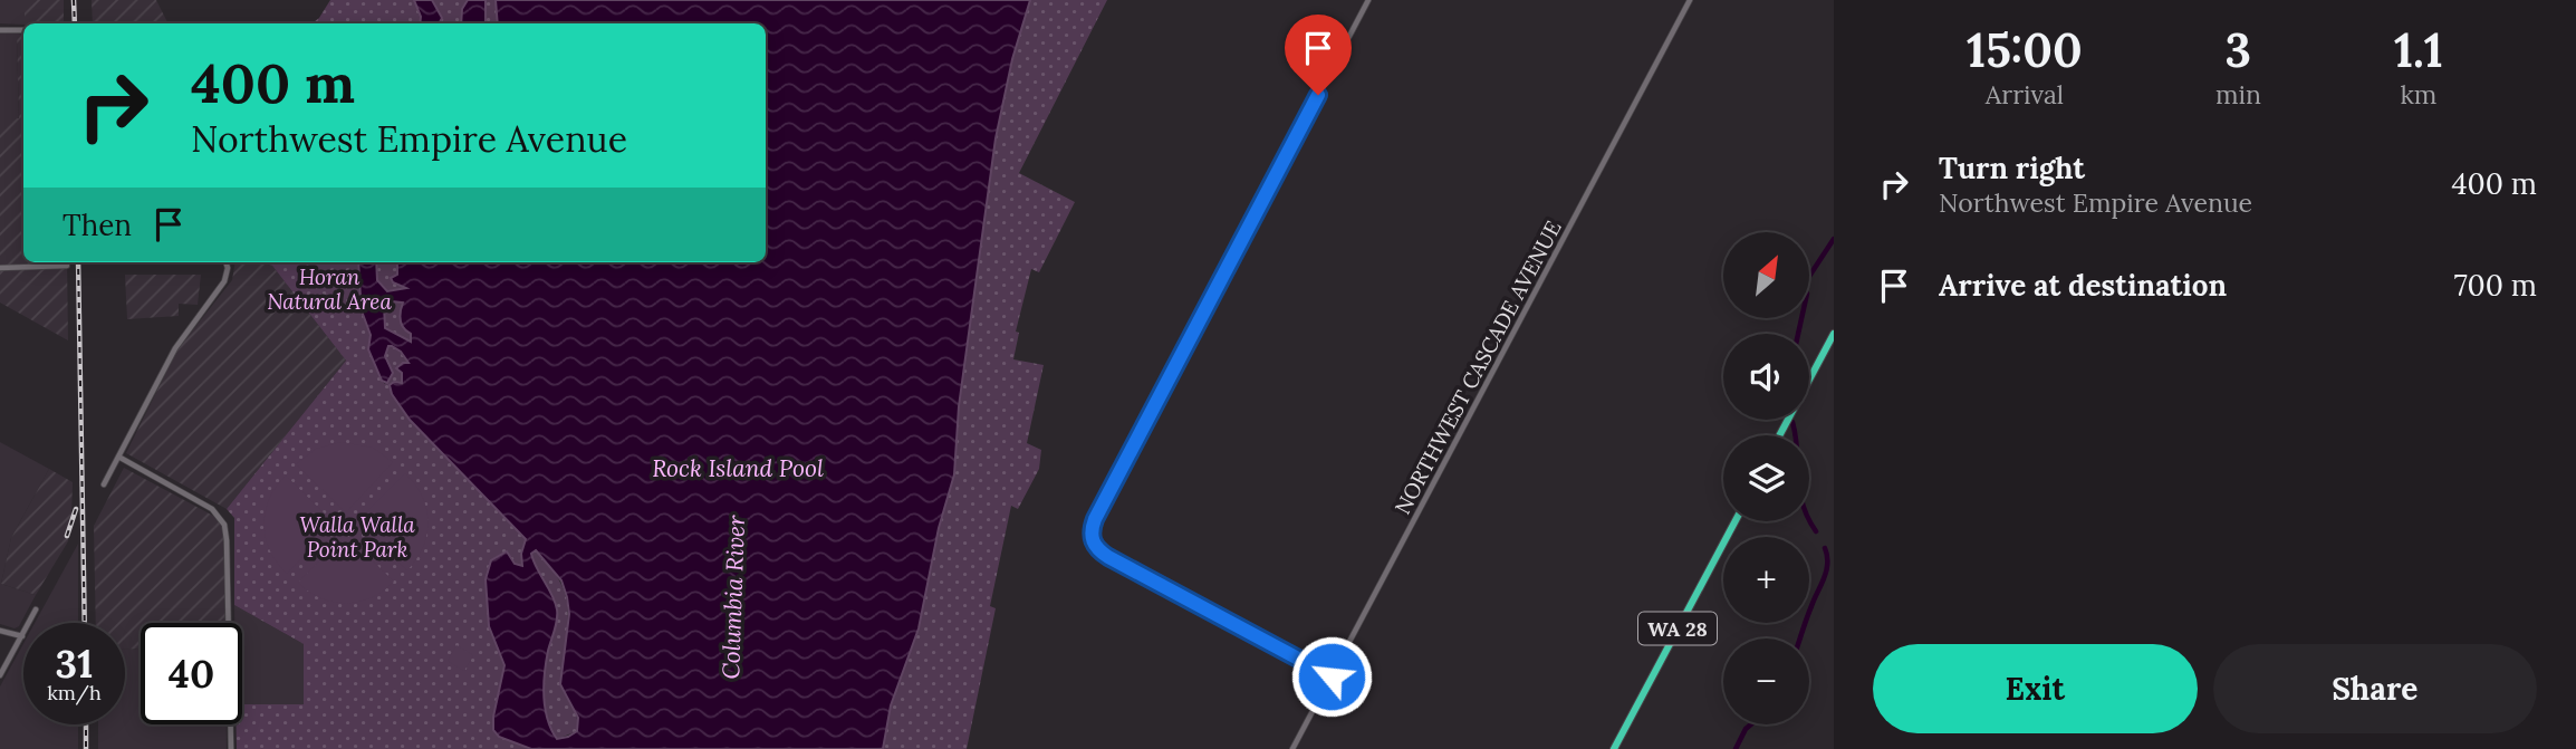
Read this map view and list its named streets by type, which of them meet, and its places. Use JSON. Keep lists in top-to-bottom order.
{
  "streets": {
    "highway": ["WA 28"],
    "street": ["NORTHWEST CASCADE AVENUE"]
  },
  "water": ["Rock Island Pool", "Columbia River"],
  "parks": ["Horan Natural Area", "Walla Walla Point Park"],
  "north": "top right",
  "page": {
    "eta": [
      "15:00",
      "Arrival",
      "3",
      "min",
      "1.1",
      "km"
    ],
    "turn": ["400 m", "Northwest Empire Avenue"],
    "list": [
      {
        "name": "Turn right",
        "note": "Northwest Empire Avenue",
        "value": "400 m"
      },
      {
        "name": "Arrive at destination",
        "value": "700 m"
      }
    ],
    "then": "Then",
    "map_buttons": ["+", "−"],
    "speed": "31 km/h",
    "limit": "40",
    "buttons": ["Exit", "Share"]
  }
}
